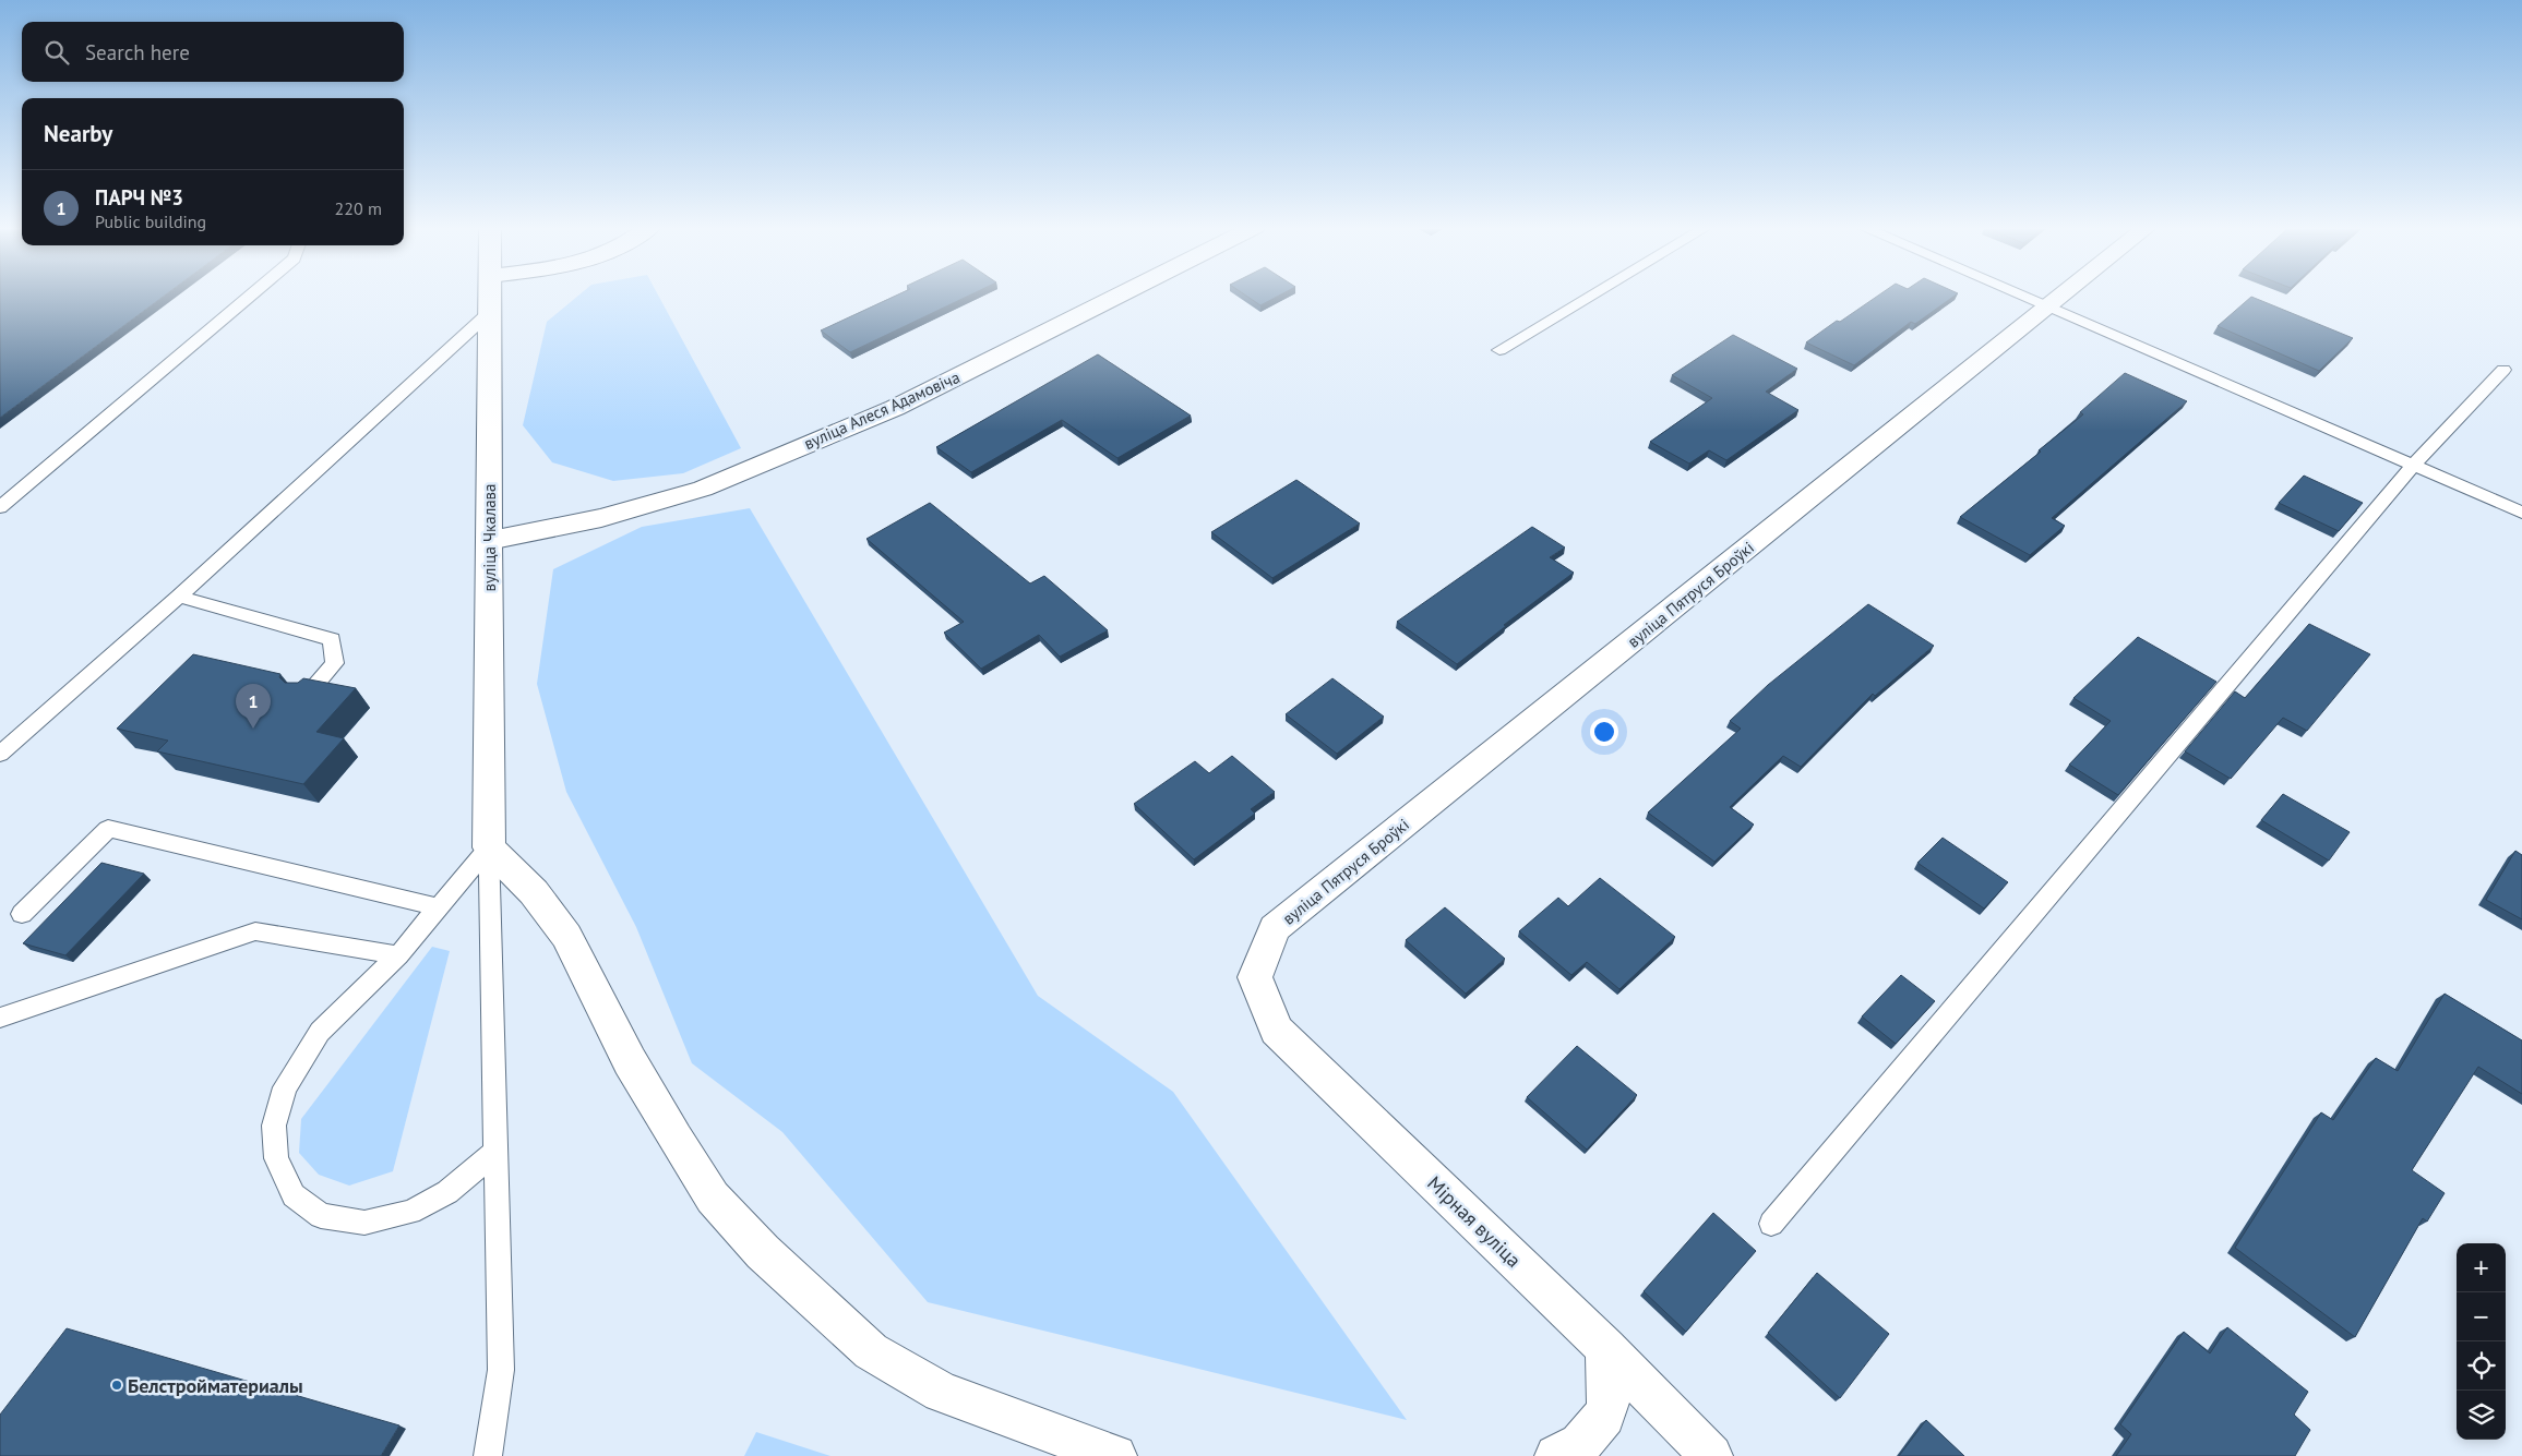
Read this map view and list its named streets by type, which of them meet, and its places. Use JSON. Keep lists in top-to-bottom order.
{
  "streets": {
    "street": [
      "вуліца Алеся Адамовіча",
      "вуліца Чкалава",
      "вуліца Пятруся Броўкі",
      "Мірная вуліца"
    ]
  },
  "crossings": [
    ["вуліца Алеся Адамовіча", "вуліца Чкалава"],
    ["вуліца Пятруся Броўкі", "Мірная вуліца"]
  ],
  "places": ["Белстройматериалы"],
  "page": {
    "search": "Search here",
    "heading": "Nearby",
    "list": [
      {
        "mark": "1",
        "name": "ПАРЧ №3",
        "note": "Public building",
        "value": "220 m"
      }
    ],
    "pins": "1",
    "map_buttons": ["+", "−"]
  }
}
